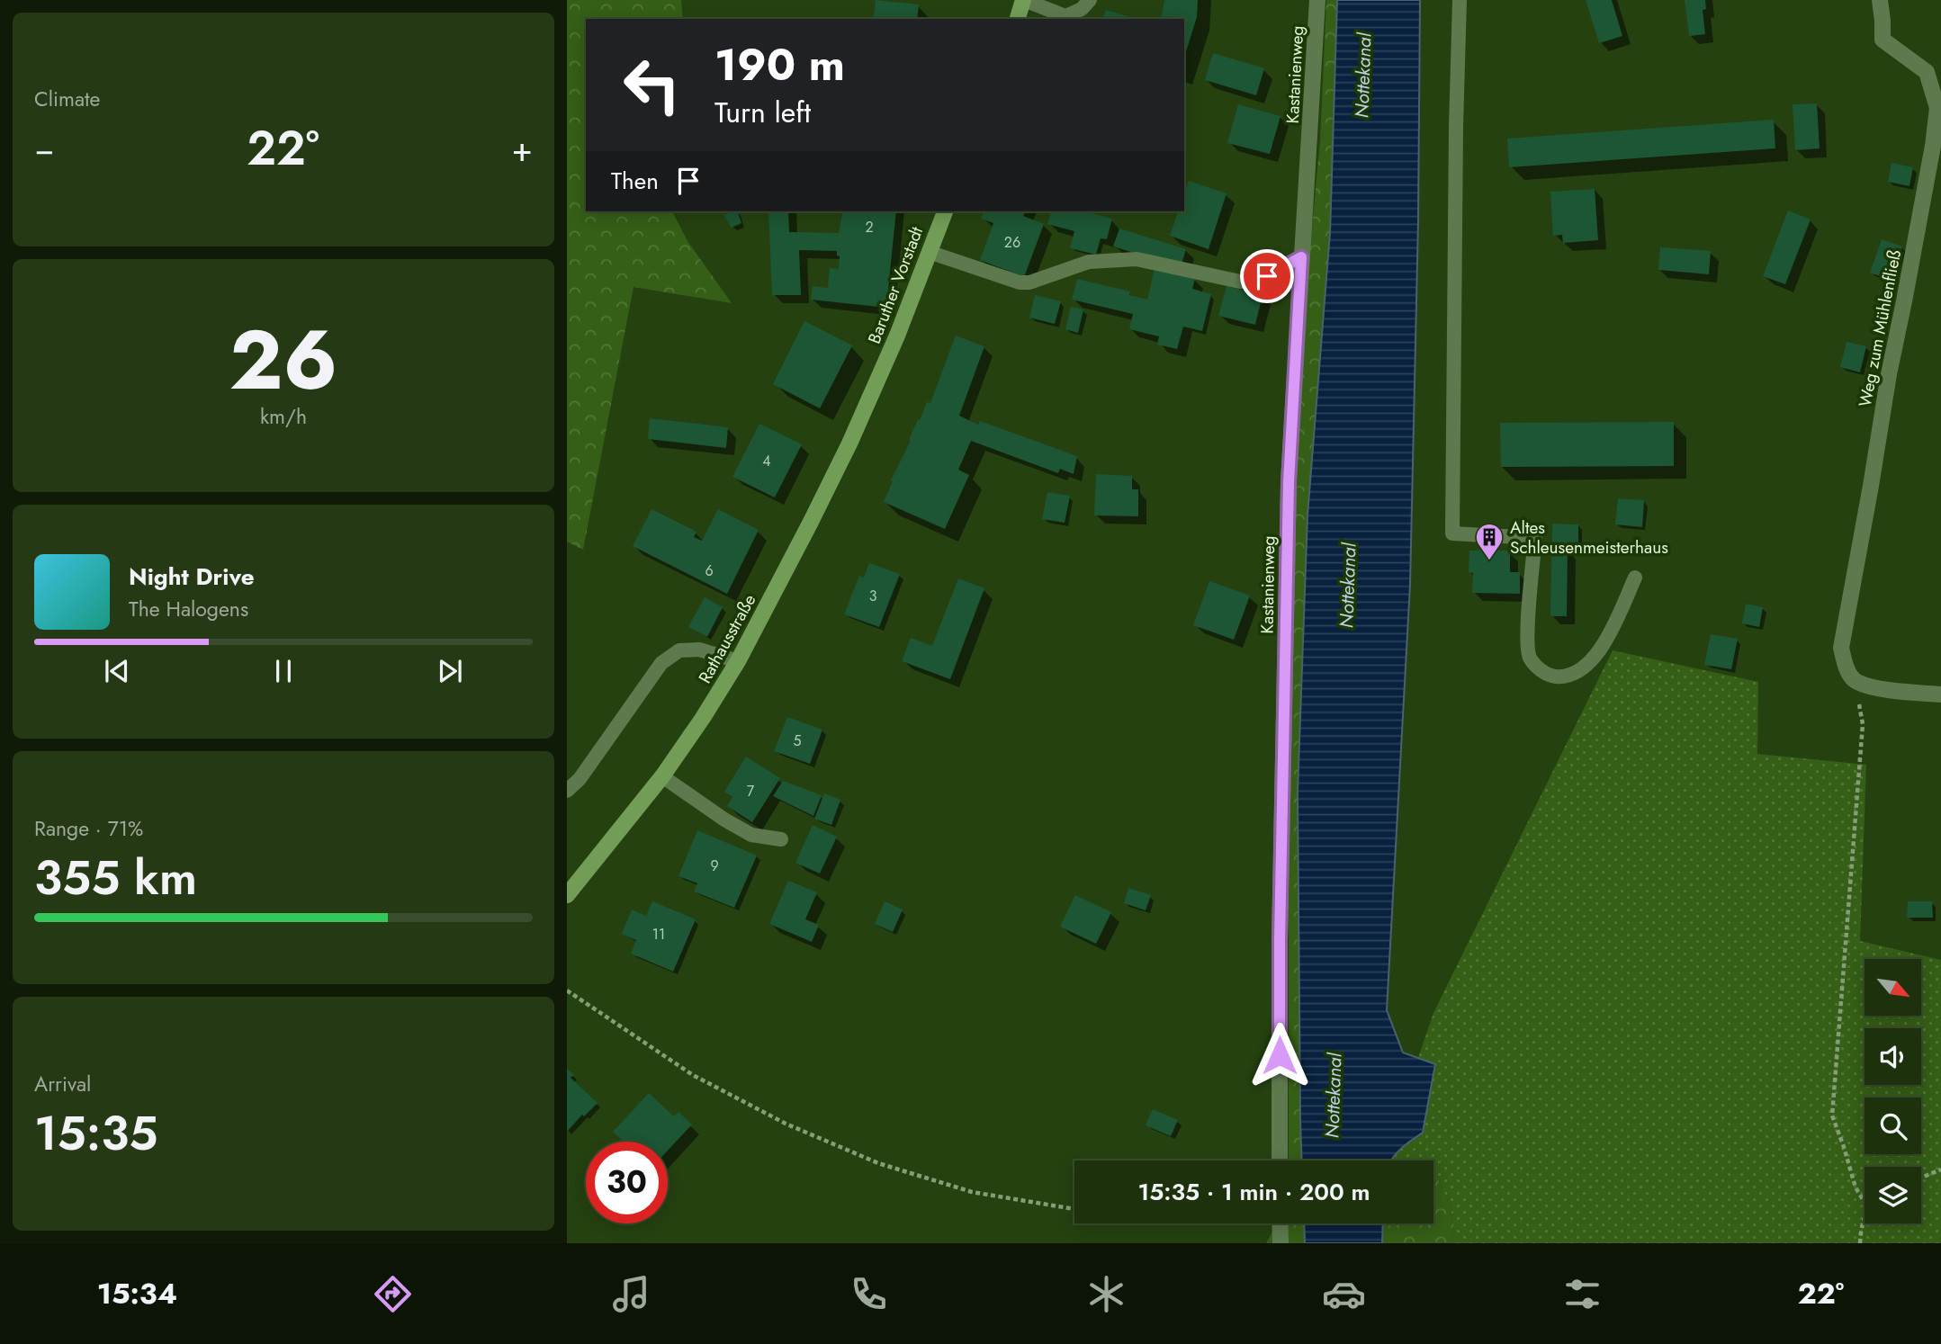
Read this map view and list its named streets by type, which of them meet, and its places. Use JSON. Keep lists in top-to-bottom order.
{
  "streets": {
    "main road": ["Baruther Vorstadt", "Rathausstraße"],
    "street": ["Kastanienweg", "Weg zum Mühlenfließ"]
  },
  "crossings": [
    ["Baruther Vorstadt", "Rathausstraße"]
  ],
  "water": ["Nottekanal"],
  "places": {
    "building": ["Altes Schleusenmeisterhaus"]
  },
  "house_numbers": [
    "2",
    "26",
    "4",
    "6",
    "3",
    "5",
    "7",
    "9",
    "11"
  ],
  "north": "bottom right",
  "page": {
    "tile": [
      "Climate",
      ["26", "km/h"],
      ["Range · 71%", "355 km"],
      ["Arrival", "15:35"]
    ],
    "turn": ["190 m", "Turn left"],
    "heat": ["−", "22°", "+"],
    "then": "Then",
    "song": ["Night Drive", "The Halogens"],
    "limit": "30",
    "trip": "15:35 · 1 min · 200 m",
    "tabs": ["15:34", "22°"]
  }
}
